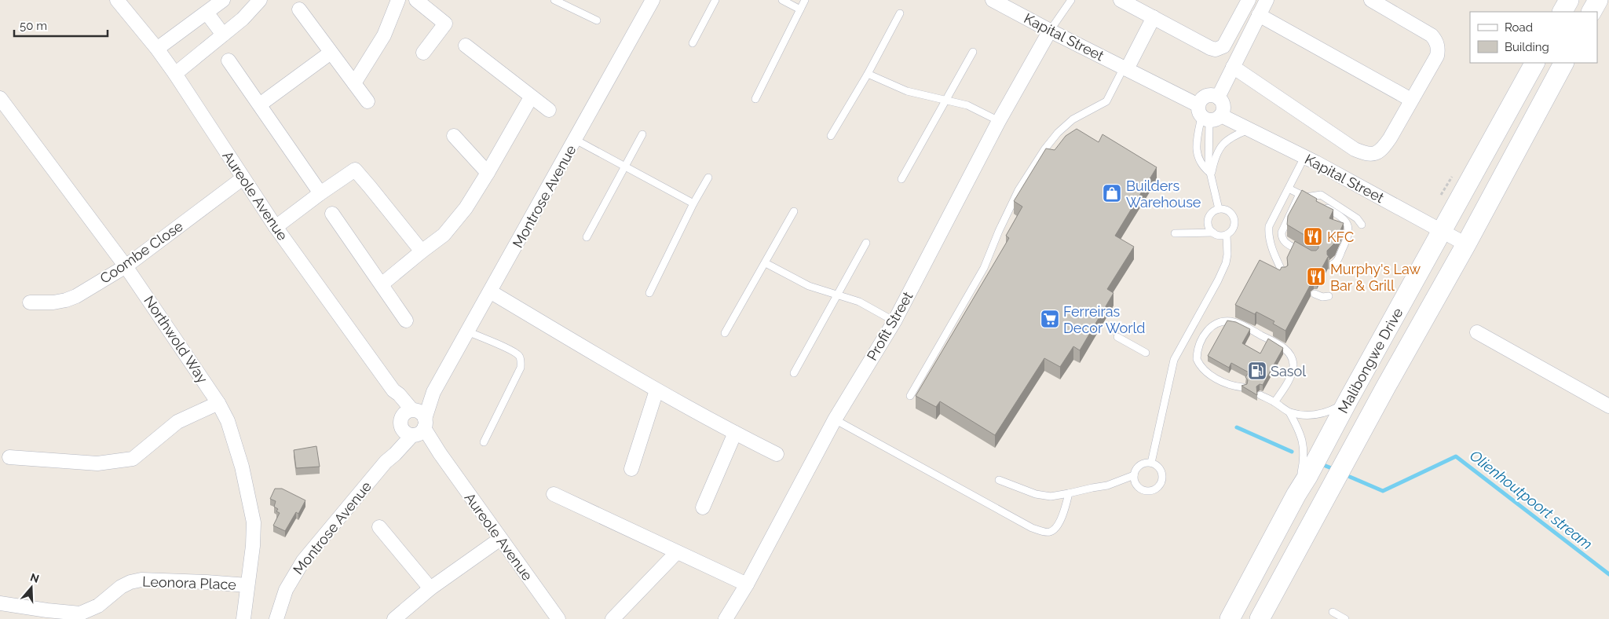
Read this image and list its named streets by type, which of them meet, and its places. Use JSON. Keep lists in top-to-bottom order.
{
  "streets": {
    "main road": ["Malibongwe Drive"],
    "street": [
      "Kapital Street",
      "Aureole Avenue",
      "Montrose Avenue",
      "Coombe Close",
      "Profit Street",
      "Northwold Way",
      "Leonora Place"
    ]
  },
  "crossings": [
    ["Kapital Street", "Profit Street"],
    ["Kapital Street", "Malibongwe Drive"],
    ["Aureole Avenue", "Montrose Avenue"],
    ["Aureole Avenue", "Coombe Close"],
    ["Coombe Close", "Northwold Way"],
    ["Northwold Way", "Leonora Place"]
  ],
  "water": ["Olienhoutpoort stream"],
  "places": {
    "shop": ["Builders Warehouse"],
    "restaurant": ["KFC", "Murphy's Law Bar & Grill"],
    "supermarket": ["Ferreiras Decor World"],
    "fuel station": ["Sasol"]
  },
  "legend": ["Road", "Building"],
  "scale_bar": "50 m",
  "north": "top"
}
